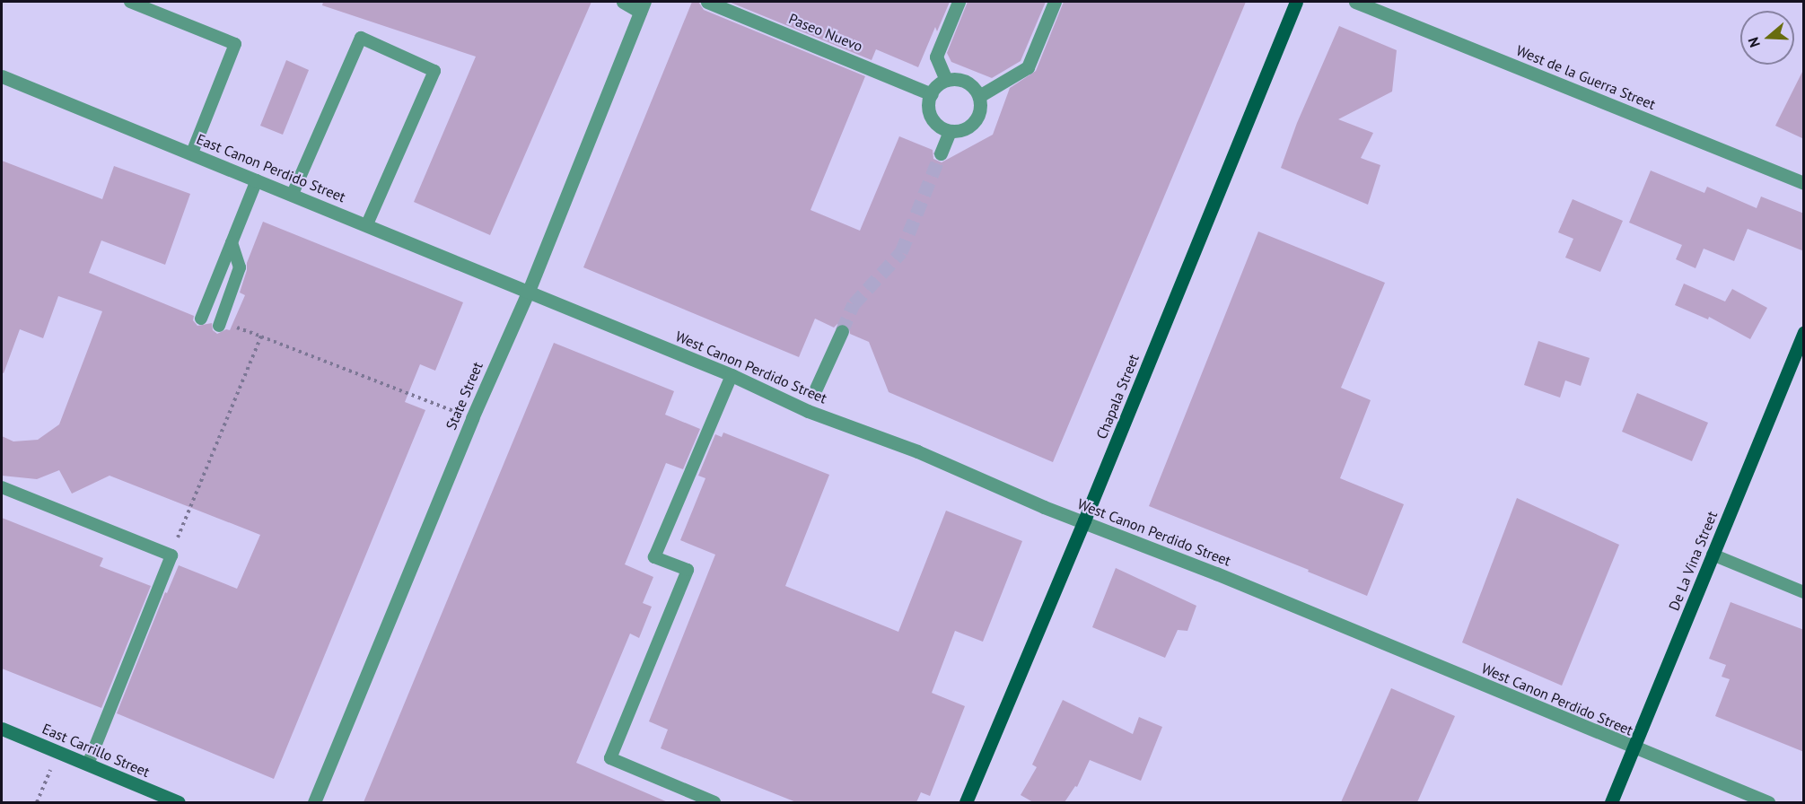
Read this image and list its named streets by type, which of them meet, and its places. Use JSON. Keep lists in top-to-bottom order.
{
  "streets": {
    "main road": ["Chapala Street", "De La Vina Street", "East Carrillo Street"],
    "street": [
      "Paseo Nuevo",
      "West de la Guerra Street",
      "East Canon Perdido Street",
      "West Canon Perdido Street",
      "State Street"
    ]
  },
  "crossings": [
    ["East Canon Perdido Street", "West Canon Perdido Street"],
    ["East Canon Perdido Street", "State Street"],
    ["West Canon Perdido Street", "State Street"],
    ["West Canon Perdido Street", "Chapala Street"],
    ["West Canon Perdido Street", "De La Vina Street"]
  ],
  "north": "left"
}
